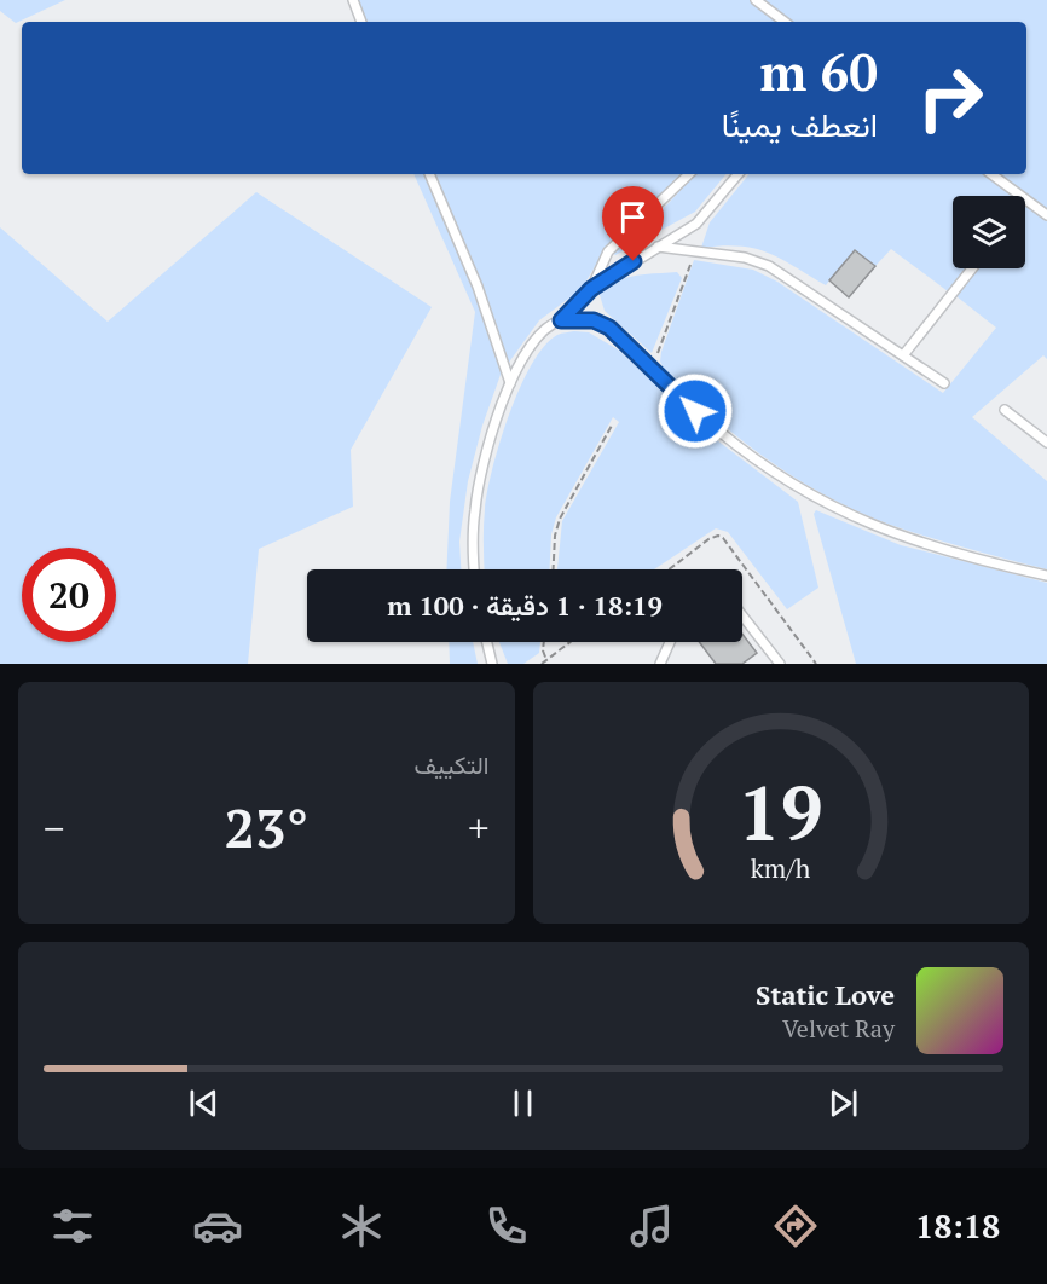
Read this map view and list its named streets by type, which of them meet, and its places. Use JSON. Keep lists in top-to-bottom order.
{
  "page": {
    "turn": ["60 m", "انعطف يمينًا"],
    "limit": "20",
    "trip": "18:19 · 1 دقيقة · 100 m",
    "tile": "التكييف",
    "heat": ["−", "23°", "+"],
    "song": ["Static Love", "Velvet Ray"],
    "tabs": "18:18",
    "gauge": ["19", "km/h"]
  }
}
